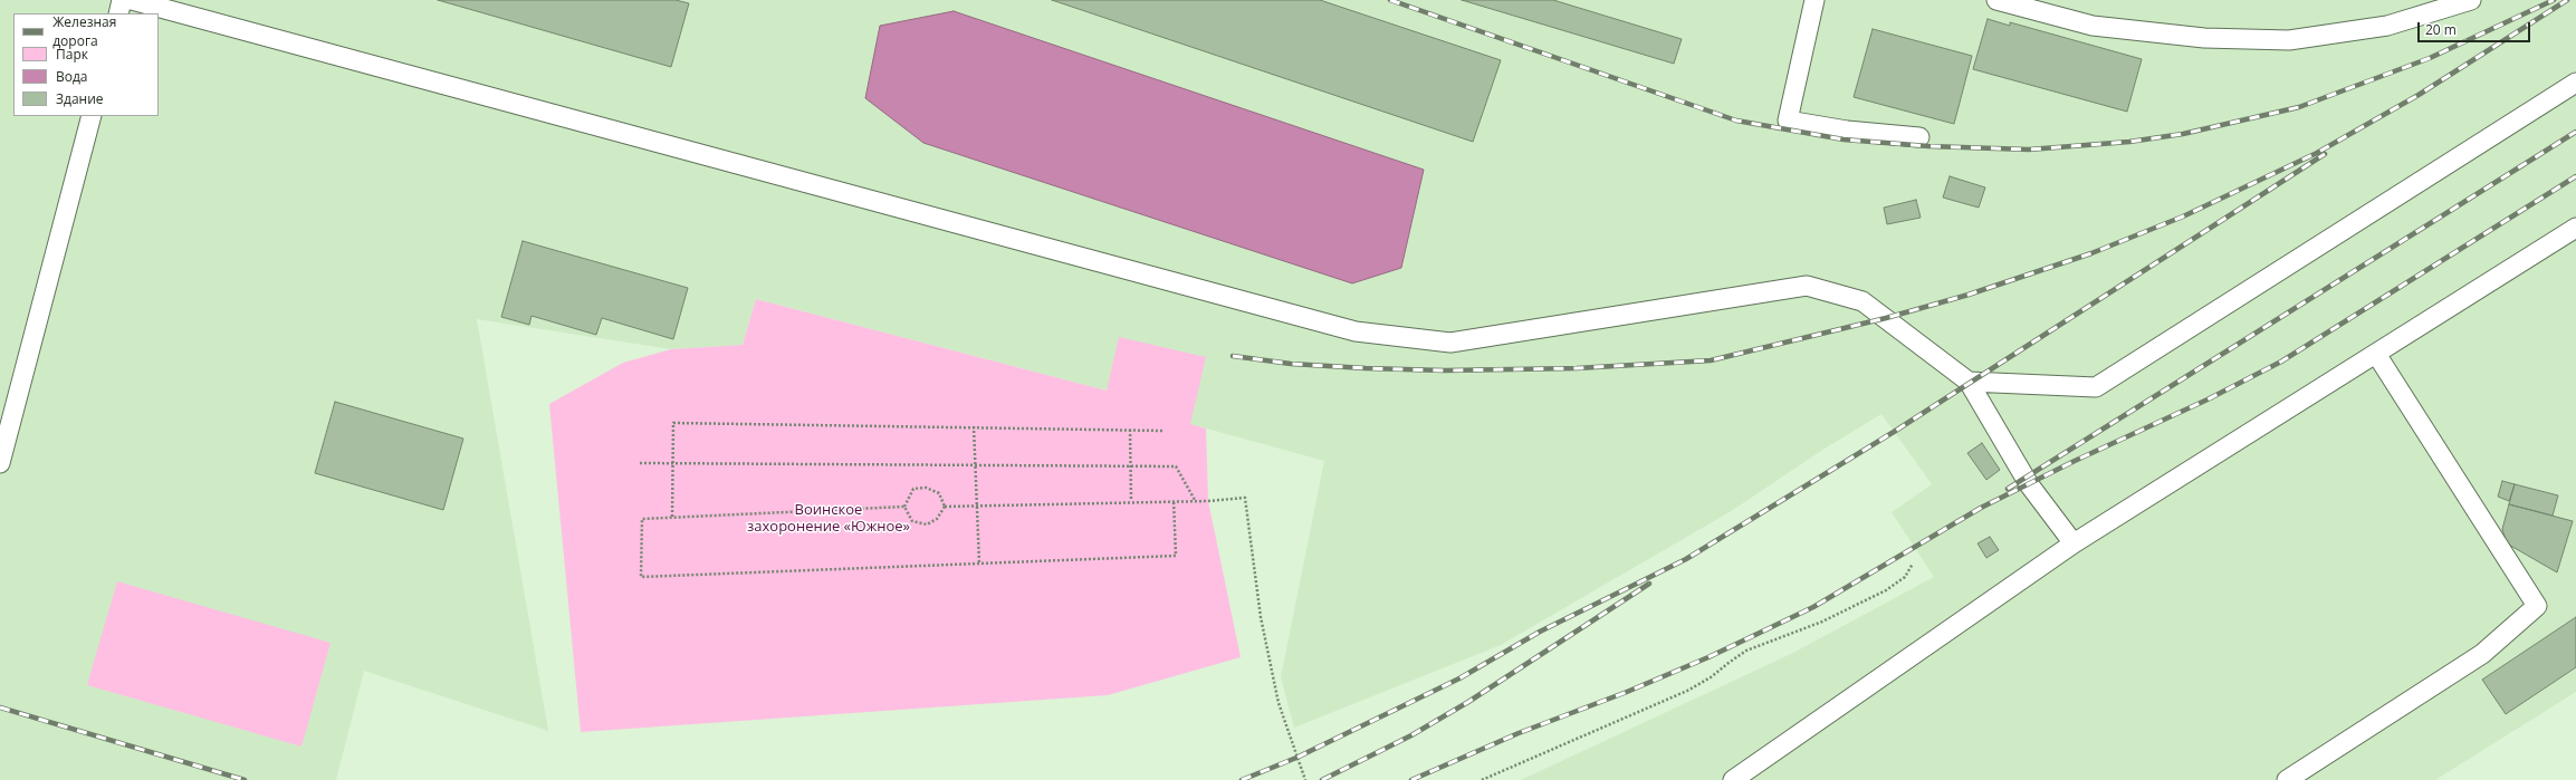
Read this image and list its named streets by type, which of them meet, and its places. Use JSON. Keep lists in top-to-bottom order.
{
  "parks": ["Воинское захоронение «Южное»"],
  "legend": [
    "Железная дорога",
    "Парк",
    "Вода",
    "Здание"
  ],
  "scale_bar": "20 m"
}
